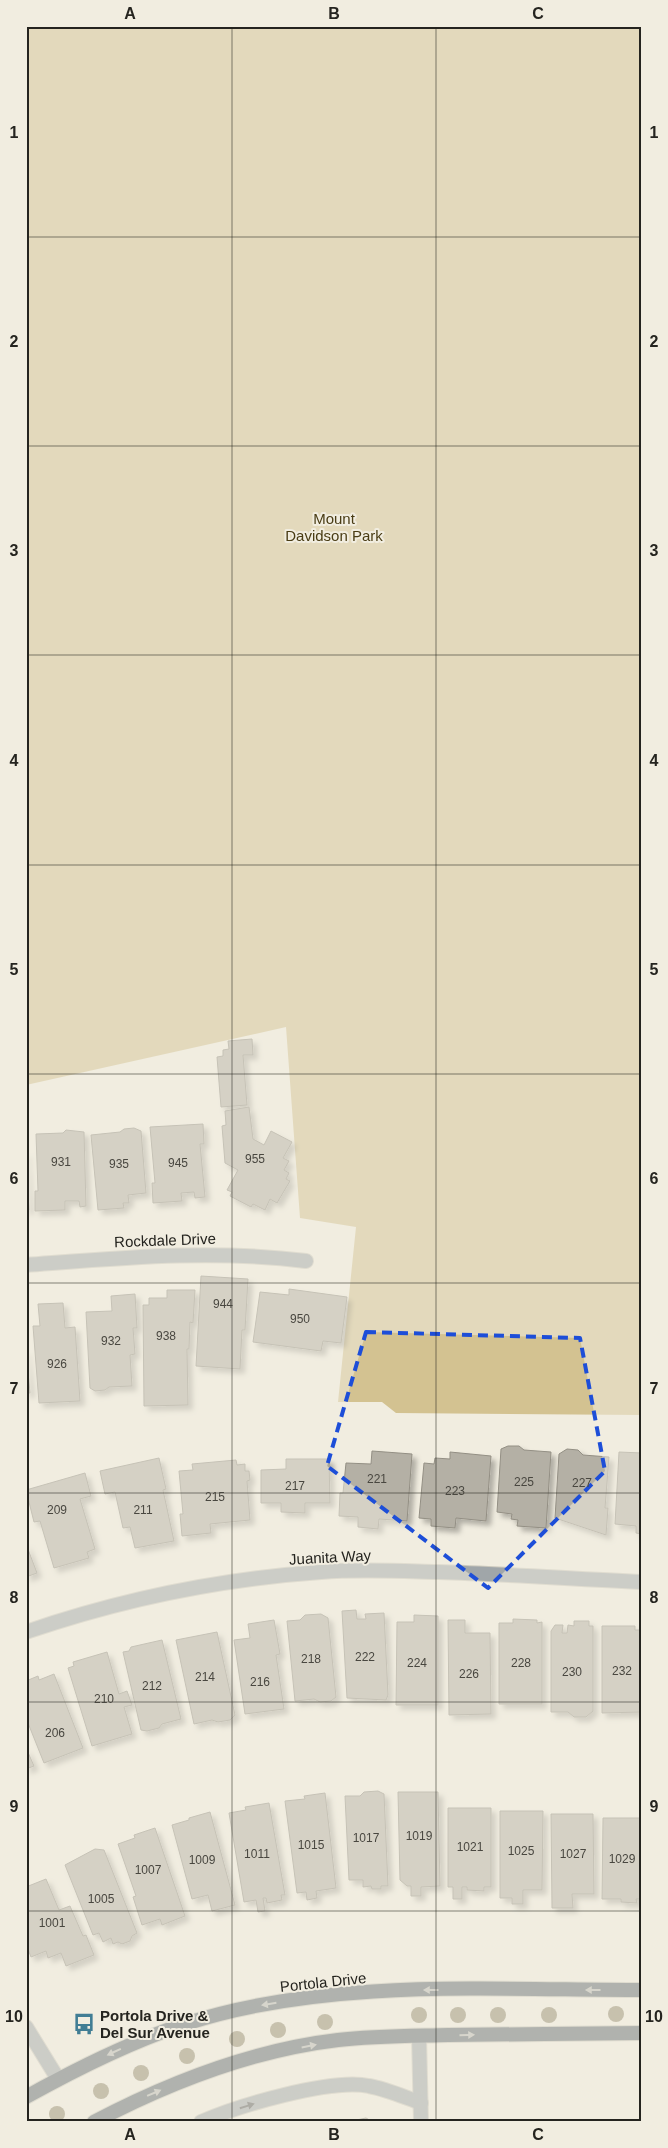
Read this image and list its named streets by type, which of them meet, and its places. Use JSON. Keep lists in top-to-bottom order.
{
  "streets": {
    "main road": ["Portola Drive"],
    "street": ["Rockdale Drive", "Juanita Way"]
  },
  "parks": ["Mount Davidson Park"],
  "places": {
    "bus stop": ["Portola Drive & Del Sur Avenue"]
  },
  "house_numbers": [
    "955",
    "931",
    "945",
    "935",
    "944",
    "950",
    "938",
    "932",
    "926",
    "221",
    "225",
    "227",
    "217",
    "223",
    "215",
    "209",
    "211",
    "222",
    "218",
    "224",
    "228",
    "232",
    "230",
    "226",
    "214",
    "216",
    "212",
    "210",
    "206",
    "1019",
    "1017",
    "1015",
    "1021",
    "1025",
    "1011",
    "1027",
    "1029",
    "1009",
    "1007",
    "1005",
    "1001"
  ],
  "grid": {
    "columns": ["A", "B", "C"],
    "rows": [
      "1",
      "2",
      "3",
      "4",
      "5",
      "6",
      "7",
      "8",
      "9",
      "10"
    ]
  }
}
